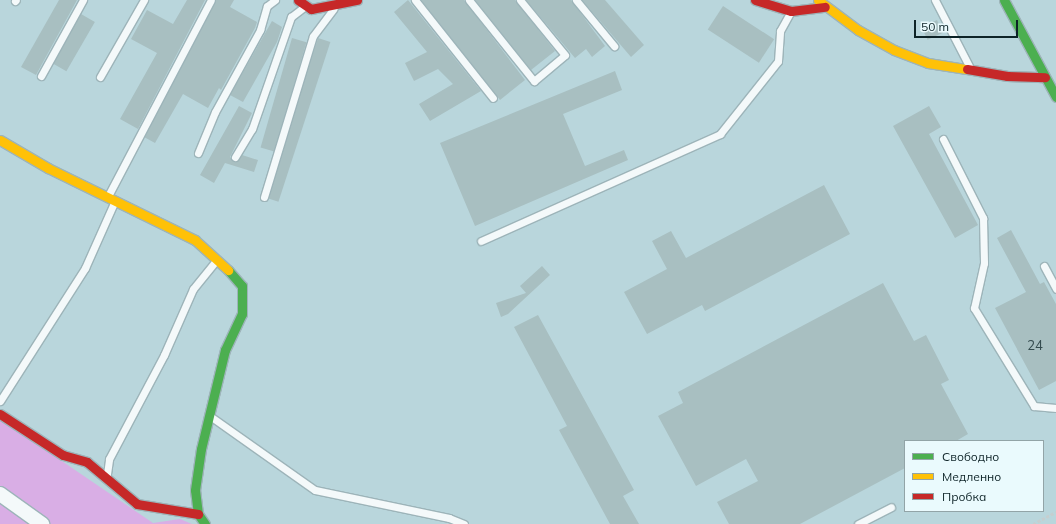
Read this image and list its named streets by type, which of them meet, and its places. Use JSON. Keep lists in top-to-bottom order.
{
  "house_numbers": ["24"],
  "legend": ["Свободно", "Медленно", "Пробка"],
  "scale_bar": "50 m"
}
